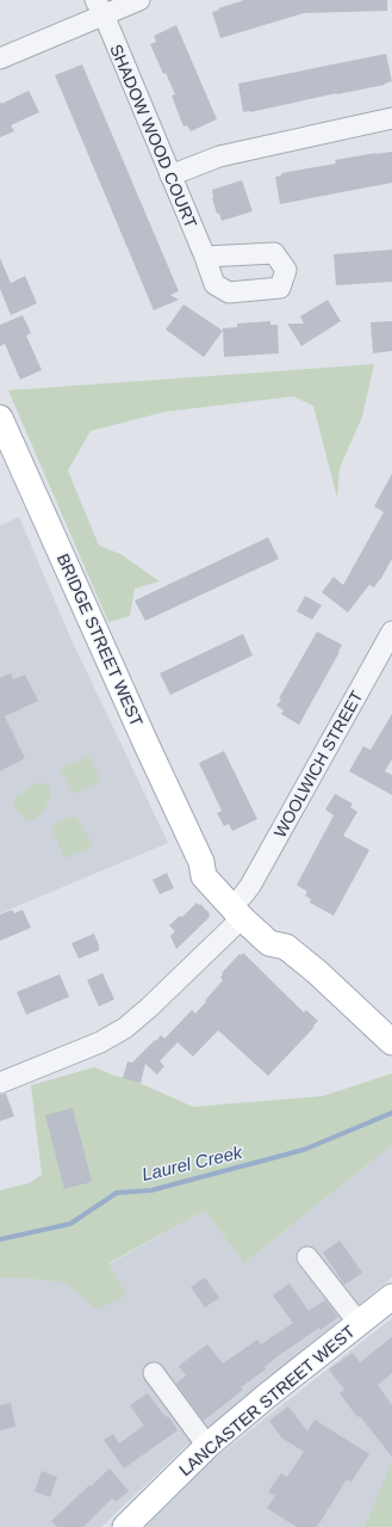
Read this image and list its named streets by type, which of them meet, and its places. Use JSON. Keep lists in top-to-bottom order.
{
  "streets": {
    "main road": ["BRIDGE STREET WEST", "LANCASTER STREET WEST"],
    "street": ["SHADOW WOOD COURT", "WOOLWICH STREET"]
  },
  "crossings": [
    ["BRIDGE STREET WEST", "WOOLWICH STREET"]
  ],
  "water": ["Laurel Creek"]
}
